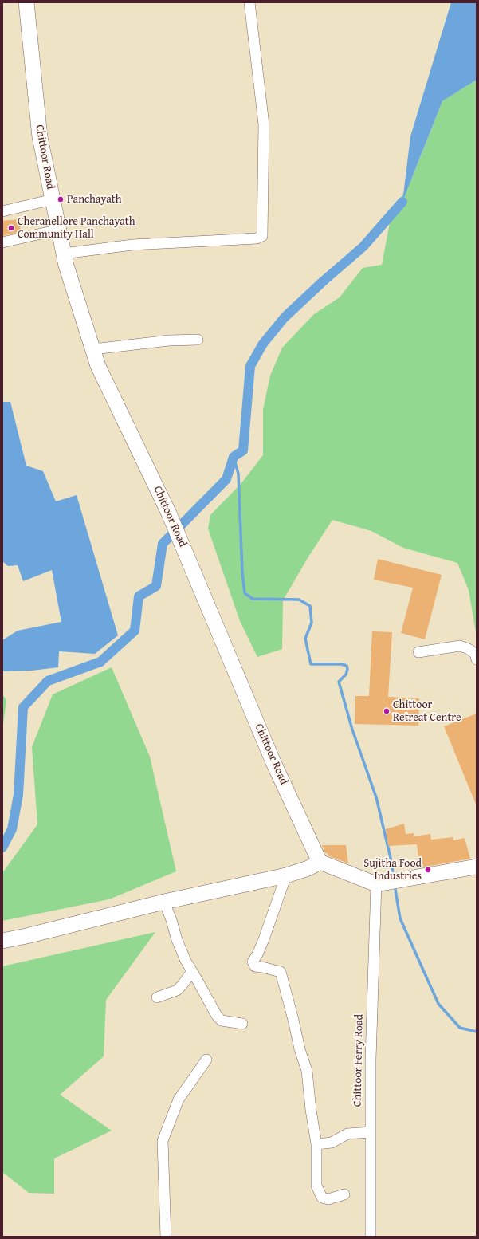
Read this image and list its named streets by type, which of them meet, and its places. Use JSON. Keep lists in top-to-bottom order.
{
  "streets": {
    "main road": ["Chittoor Road"],
    "street": ["Chittoor Ferry Road"]
  },
  "places": [
    "Panchayath",
    "Cheranellore Panchayath Community Hall",
    "Chittoor Retreat Centre",
    "Sujitha Food Industries"
  ]
}
